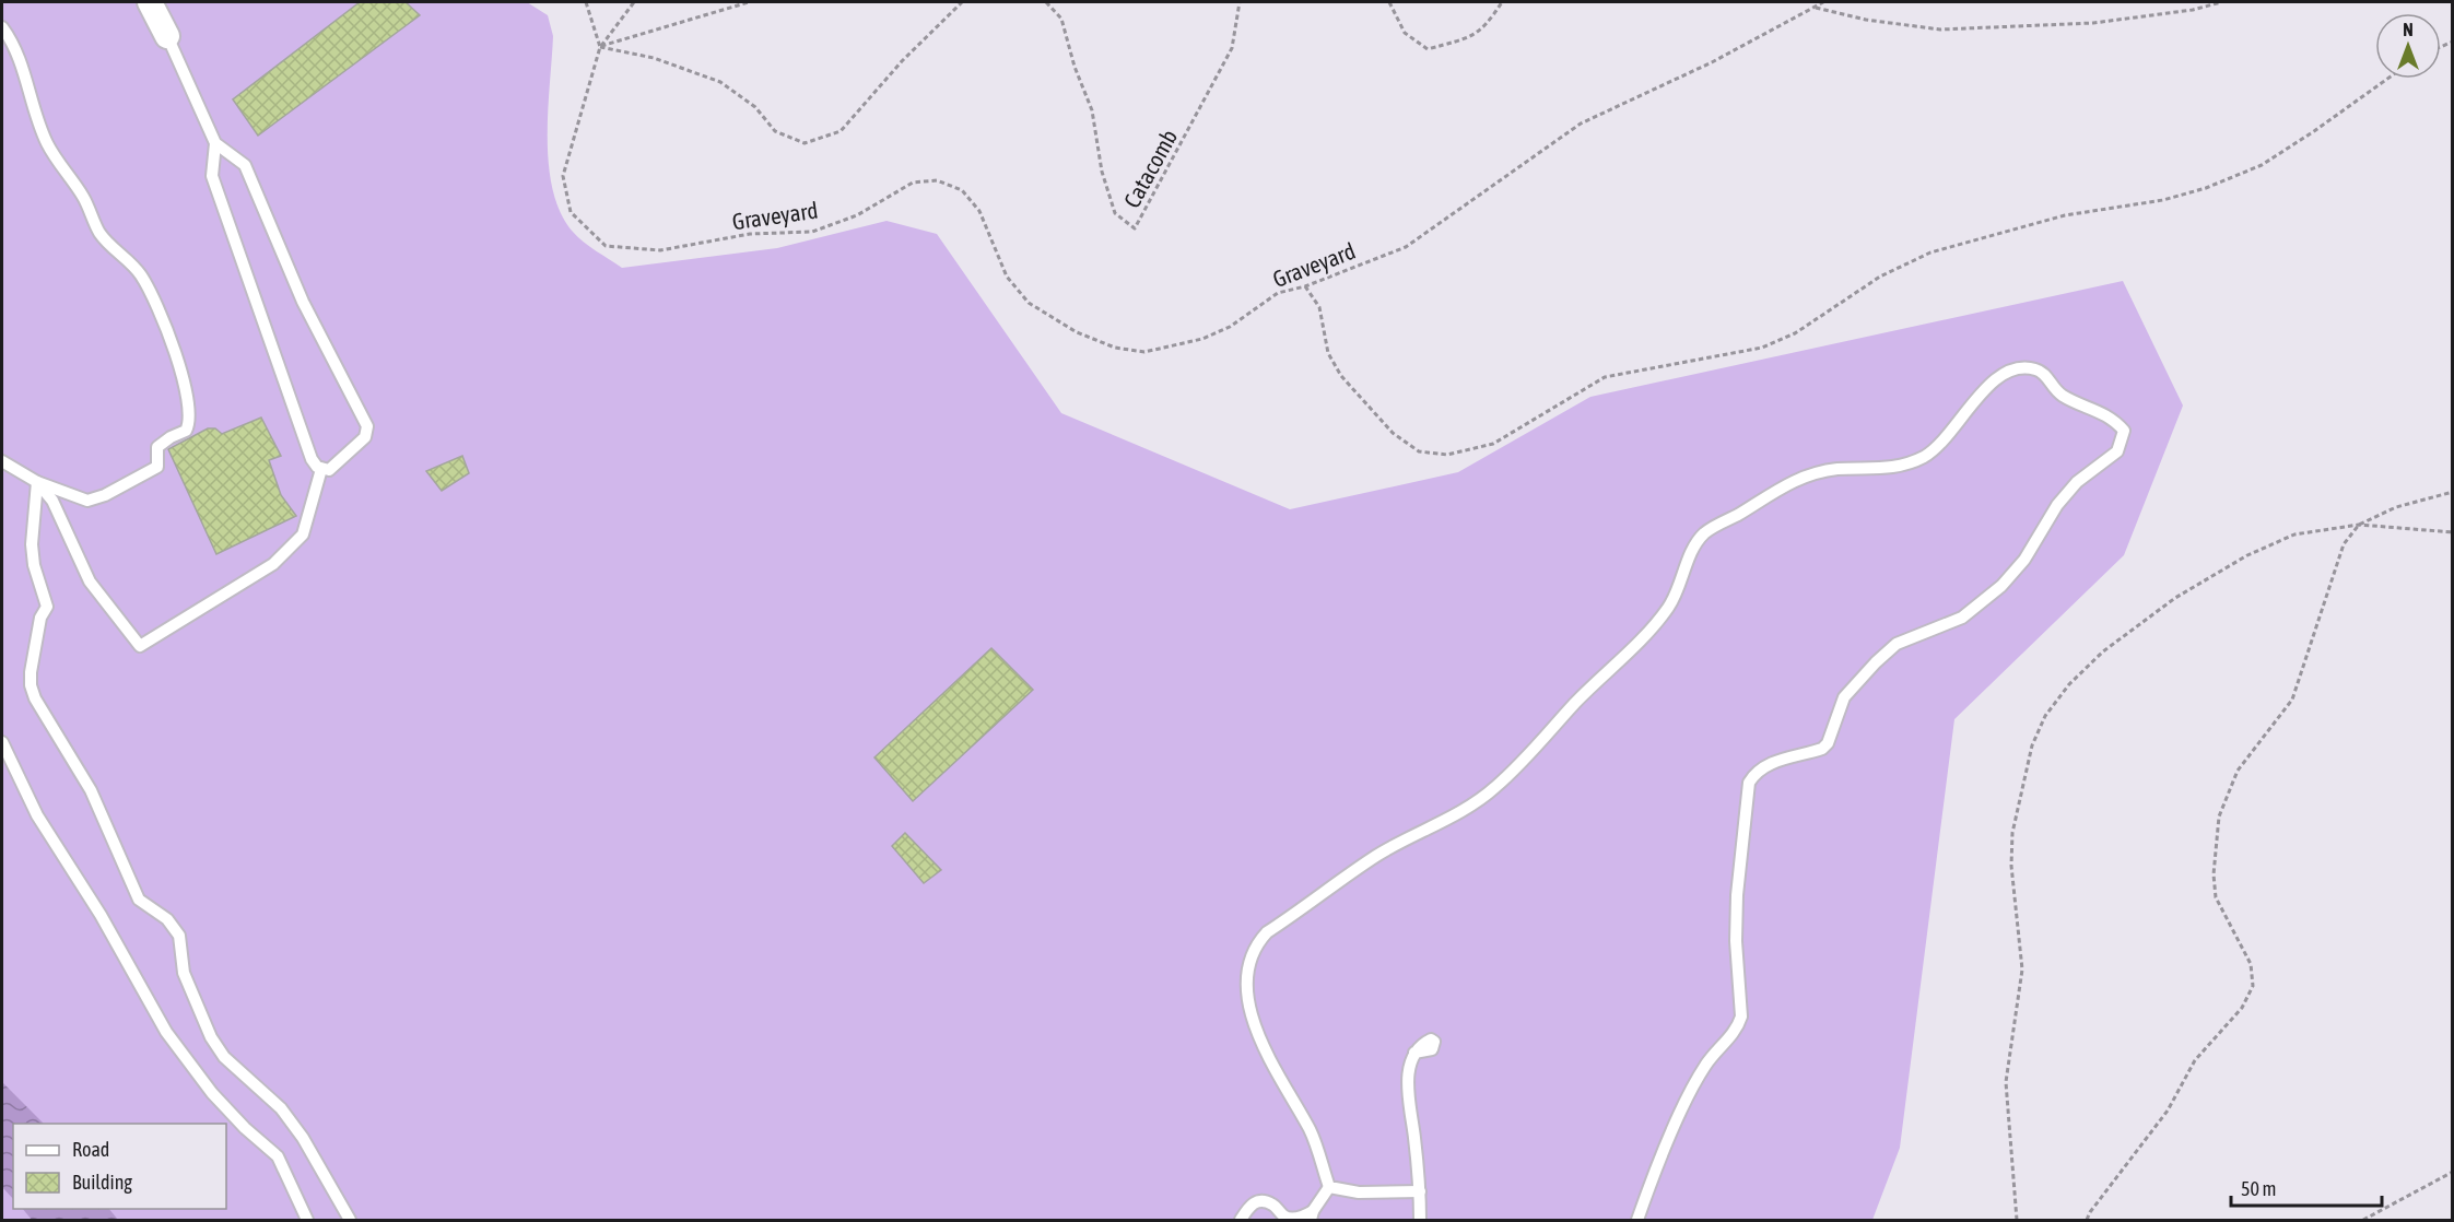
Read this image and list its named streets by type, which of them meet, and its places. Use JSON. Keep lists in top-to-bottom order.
{
  "streets": {
    "path": ["Catacomb", "Graveyard"]
  },
  "legend": ["Road", "Building"],
  "scale_bar": "50 m",
  "north": "top"
}
